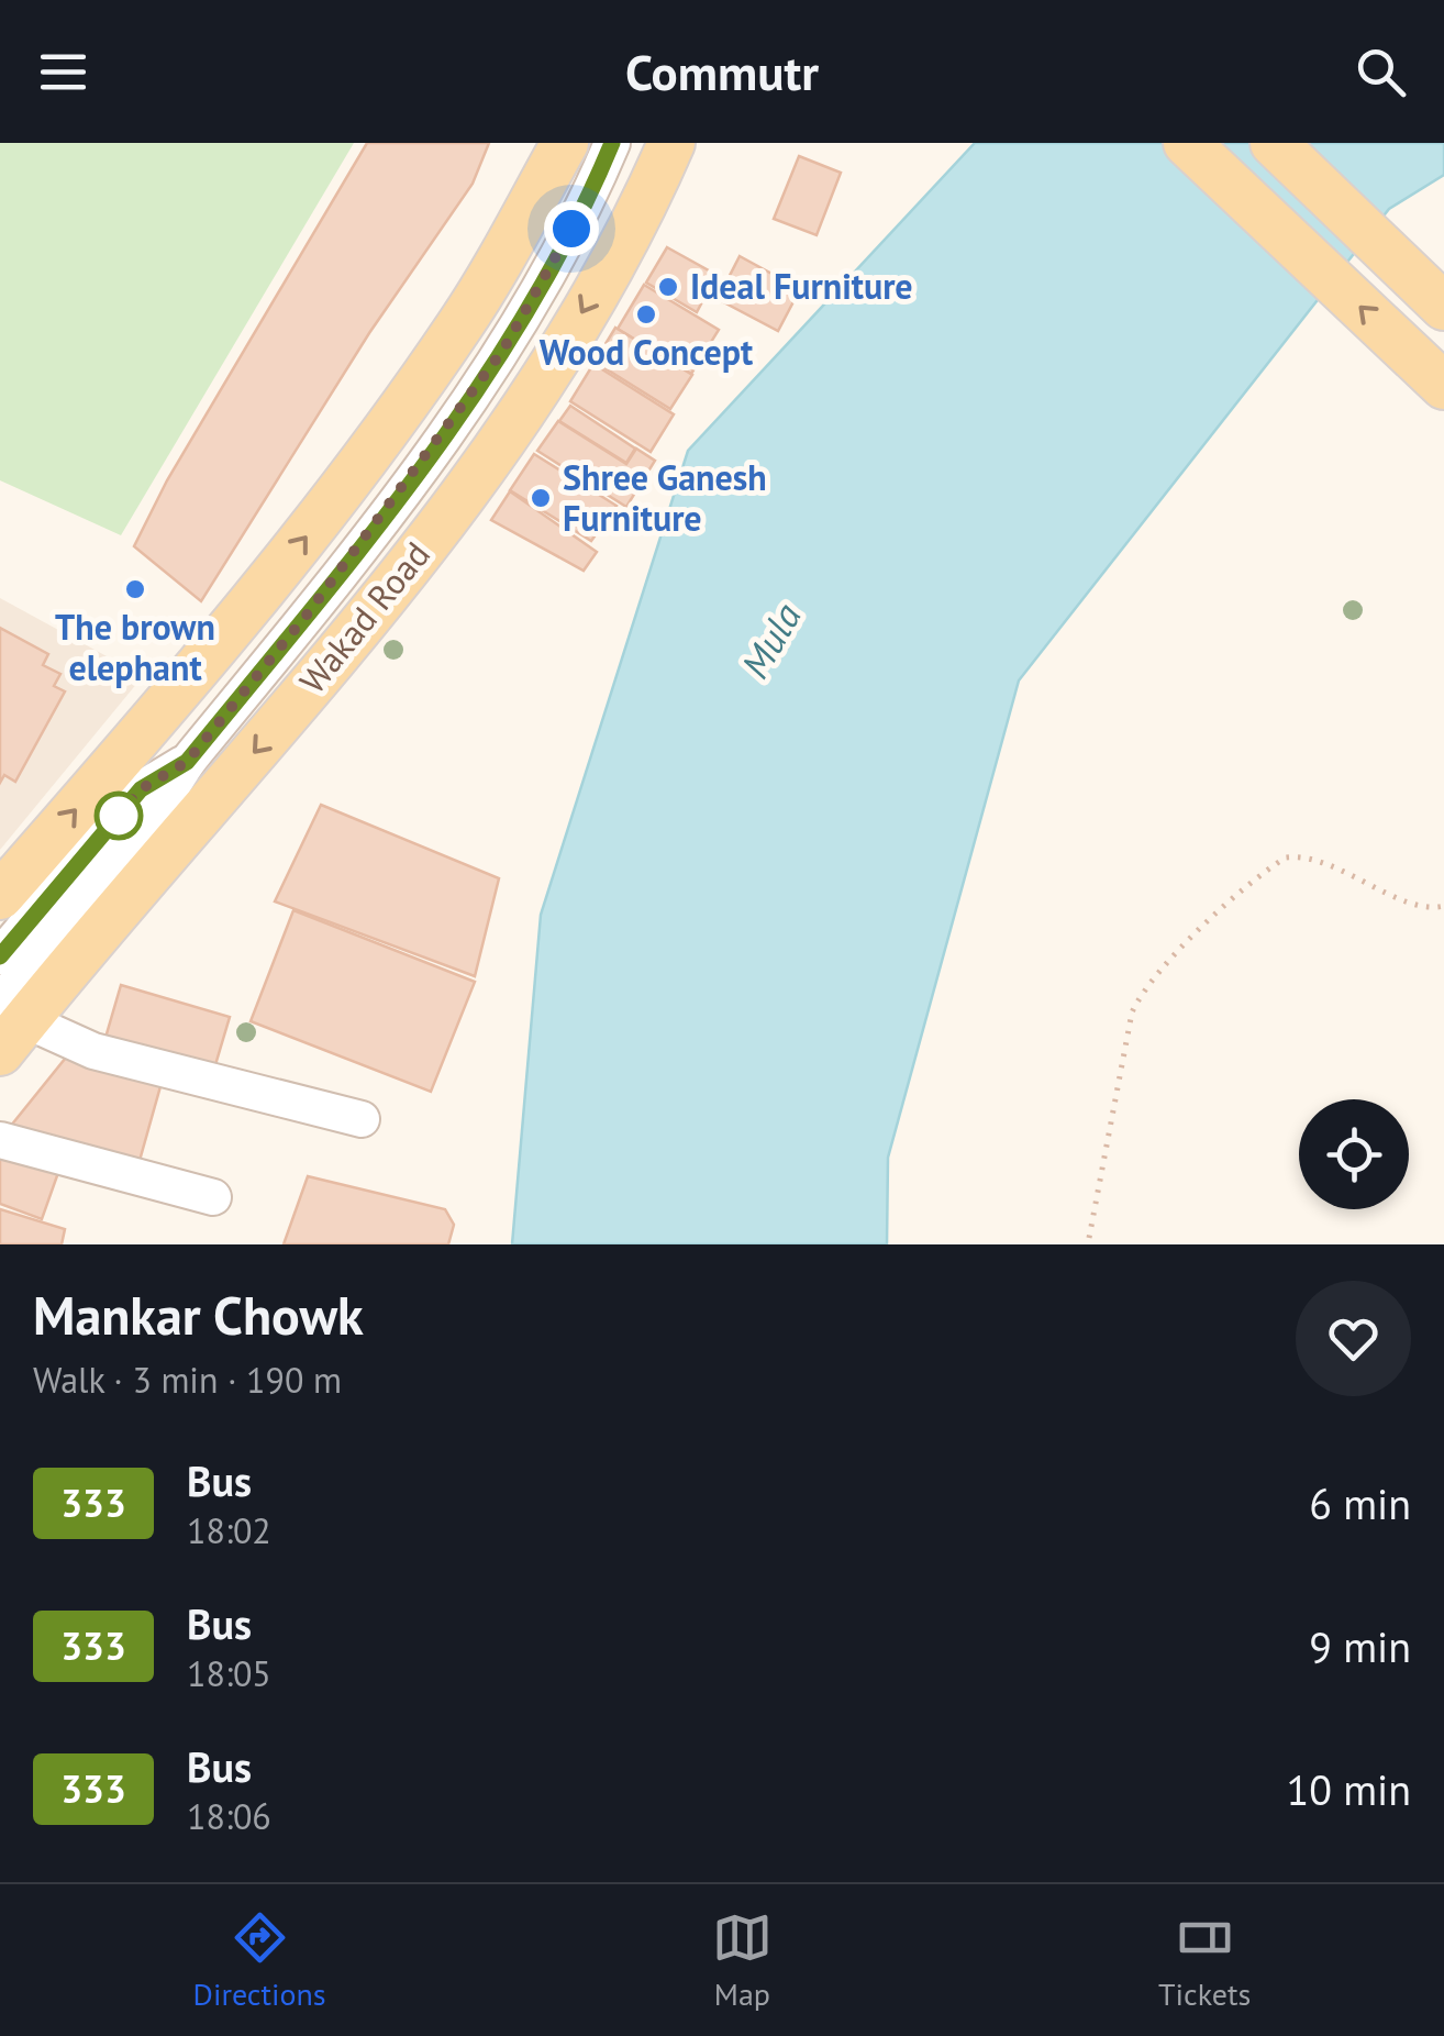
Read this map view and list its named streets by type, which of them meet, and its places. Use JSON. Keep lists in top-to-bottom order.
{
  "streets": {
    "main road": ["Wakad Road"]
  },
  "water": ["Mula"],
  "places": [
    "Ideal Furniture",
    "Wood Concept",
    "Shree Ganesh Furniture",
    "The brown elephant"
  ],
  "lines": ["bus line 333"],
  "page": {
    "header": "Commutr",
    "heading": ["Mankar Chowk", "Walk · 3 min · 190 m"],
    "list": [
      {
        "mark": "333",
        "name": "Bus",
        "note": "18:02",
        "value": "6 min"
      },
      {
        "mark": "333",
        "name": "Bus",
        "note": "18:05",
        "value": "9 min"
      },
      {
        "mark": "333",
        "name": "Bus",
        "note": "18:06",
        "value": "10 min"
      }
    ],
    "tabs": ["Directions", "Map", "Tickets"]
  }
}
